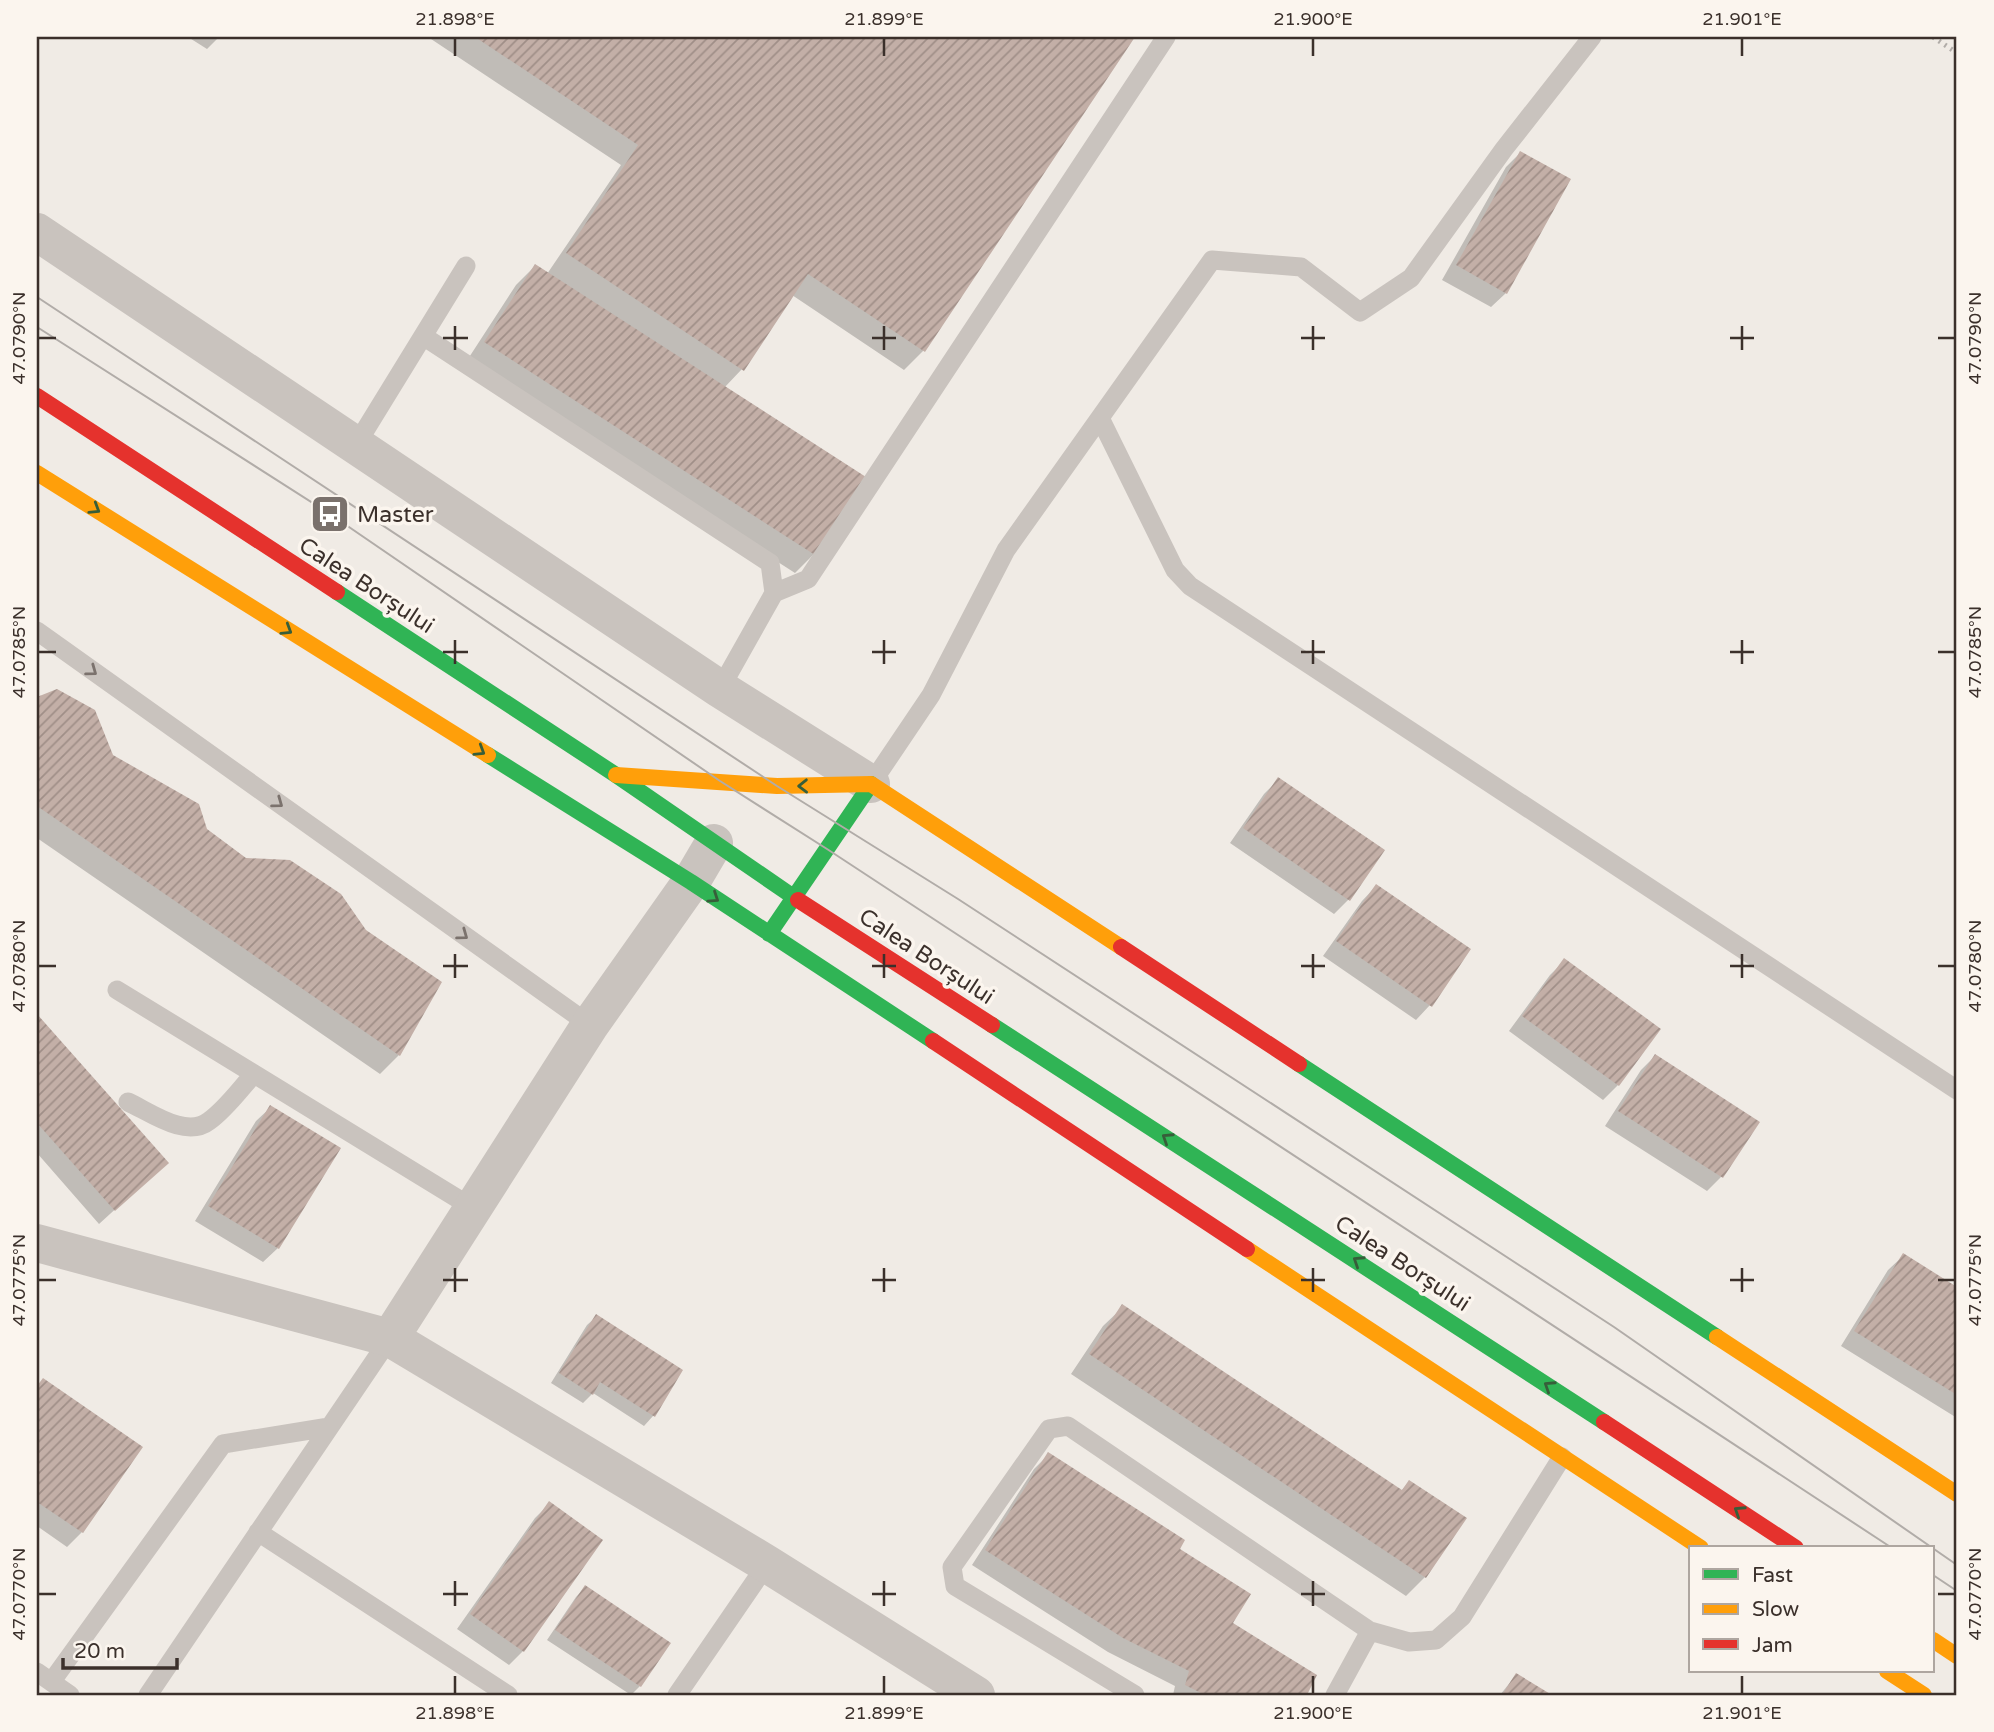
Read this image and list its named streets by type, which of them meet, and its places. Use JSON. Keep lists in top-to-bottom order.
{
  "streets": {
    "main road": ["Calea Borșului"]
  },
  "places": {
    "bus stop": ["Master"]
  },
  "legend": ["Fast", "Slow", "Jam"],
  "scale_bar": "20 m",
  "coordinates": [
    "21.898°E",
    "21.899°E",
    "21.900°E",
    "21.901°E",
    "47.0790°N",
    "47.0785°N",
    "47.0780°N",
    "47.0775°N",
    "47.0770°N"
  ]
}
